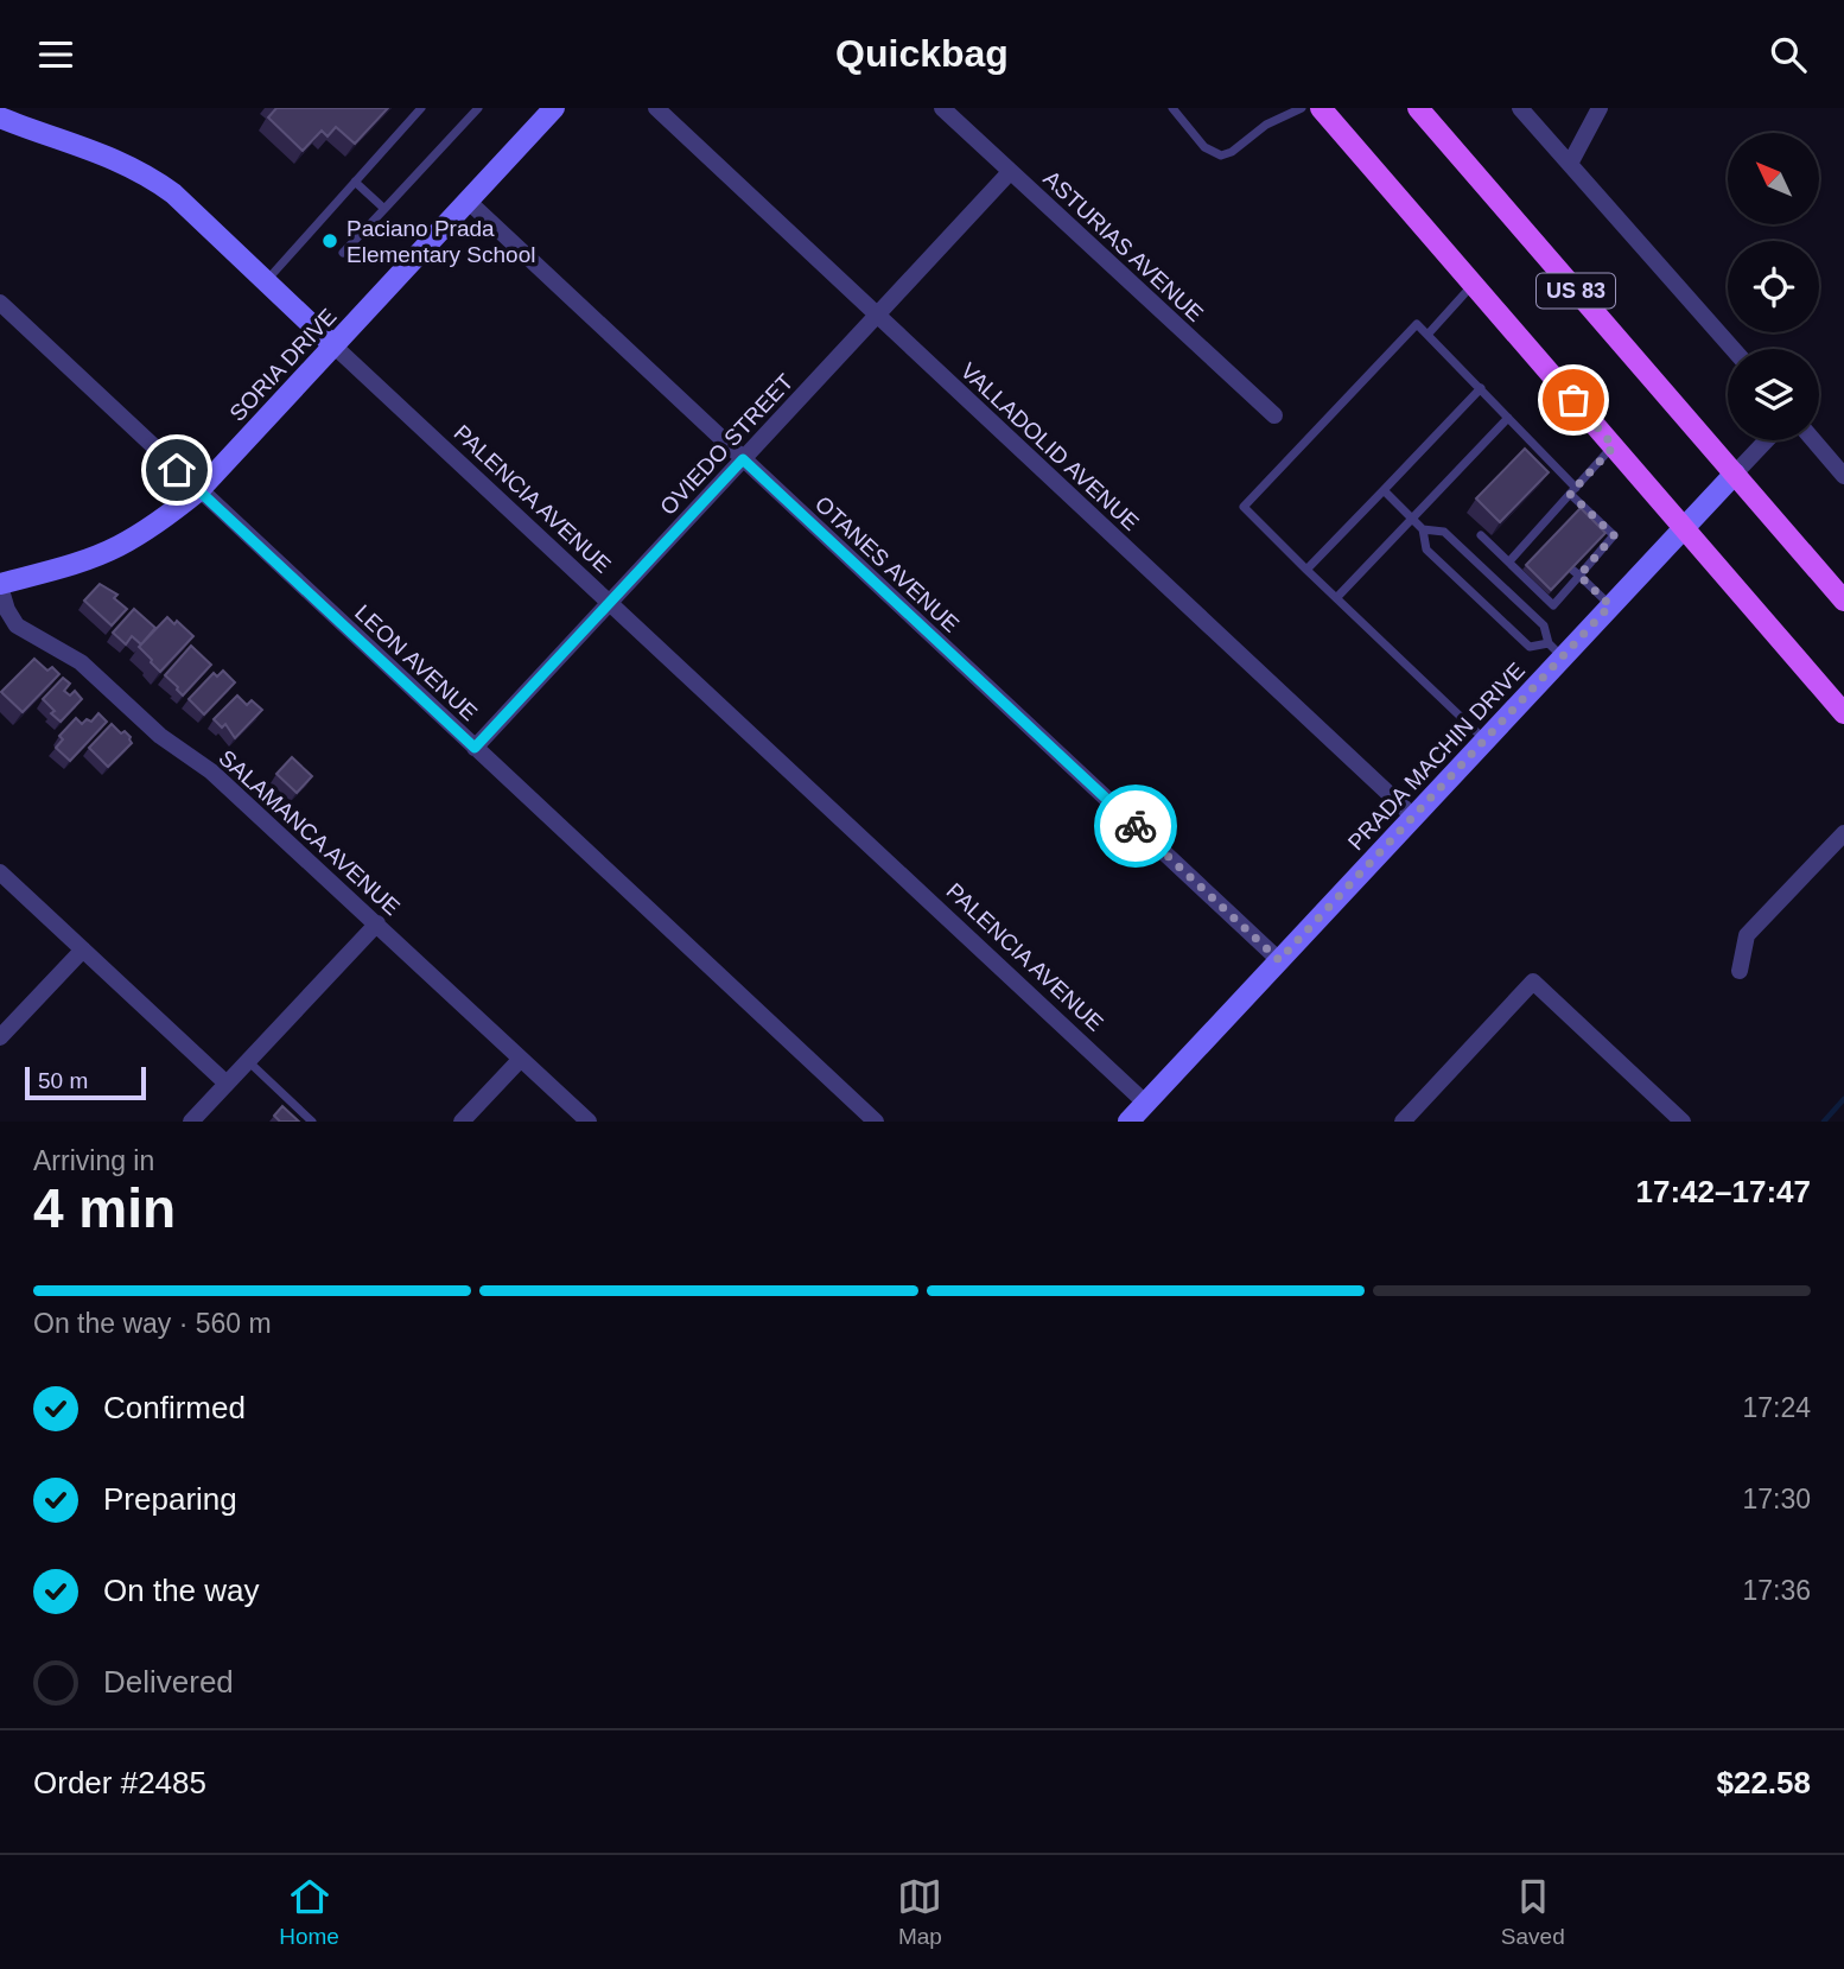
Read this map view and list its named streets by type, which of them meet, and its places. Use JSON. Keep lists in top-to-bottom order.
{
  "streets": {
    "main road": ["US 83"],
    "street": [
      "ASTURIAS AVENUE",
      "SORIA DRIVE",
      "OVIEDO STREET",
      "VALLADOLID AVENUE",
      "PALENCIA AVENUE",
      "OTANES AVENUE",
      "LEON AVENUE",
      "PRADA MACHIN DRIVE",
      "SALAMANCA AVENUE"
    ]
  },
  "crossings": [
    ["ASTURIAS AVENUE", "OVIEDO STREET"],
    ["US 83", "PRADA MACHIN DRIVE"],
    ["SORIA DRIVE", "PALENCIA AVENUE"],
    ["SORIA DRIVE", "OTANES AVENUE"],
    ["SORIA DRIVE", "LEON AVENUE"],
    ["SORIA DRIVE", "SALAMANCA AVENUE"],
    ["OVIEDO STREET", "VALLADOLID AVENUE"],
    ["OVIEDO STREET", "PALENCIA AVENUE"],
    ["OVIEDO STREET", "OTANES AVENUE"],
    ["OVIEDO STREET", "LEON AVENUE"],
    ["VALLADOLID AVENUE", "PRADA MACHIN DRIVE"],
    ["PALENCIA AVENUE", "PRADA MACHIN DRIVE"],
    ["OTANES AVENUE", "PRADA MACHIN DRIVE"]
  ],
  "places": ["Paciano Prada Elementary School"],
  "scale_bar": "50 m",
  "north": "top left",
  "page": {
    "header": "Quickbag",
    "scale": "50 m",
    "heading": ["4 min", "Arriving in", "17:42–17:47"],
    "panel": ["Order #2485", "$22.58"],
    "bar": "On the way · 560 m",
    "list": [
      ["Confirmed", "17:24"],
      ["Preparing", "17:30"],
      ["On the way", "17:36"],
      "Delivered"
    ],
    "tabs": ["Home", "Map", "Saved"]
  }
}
